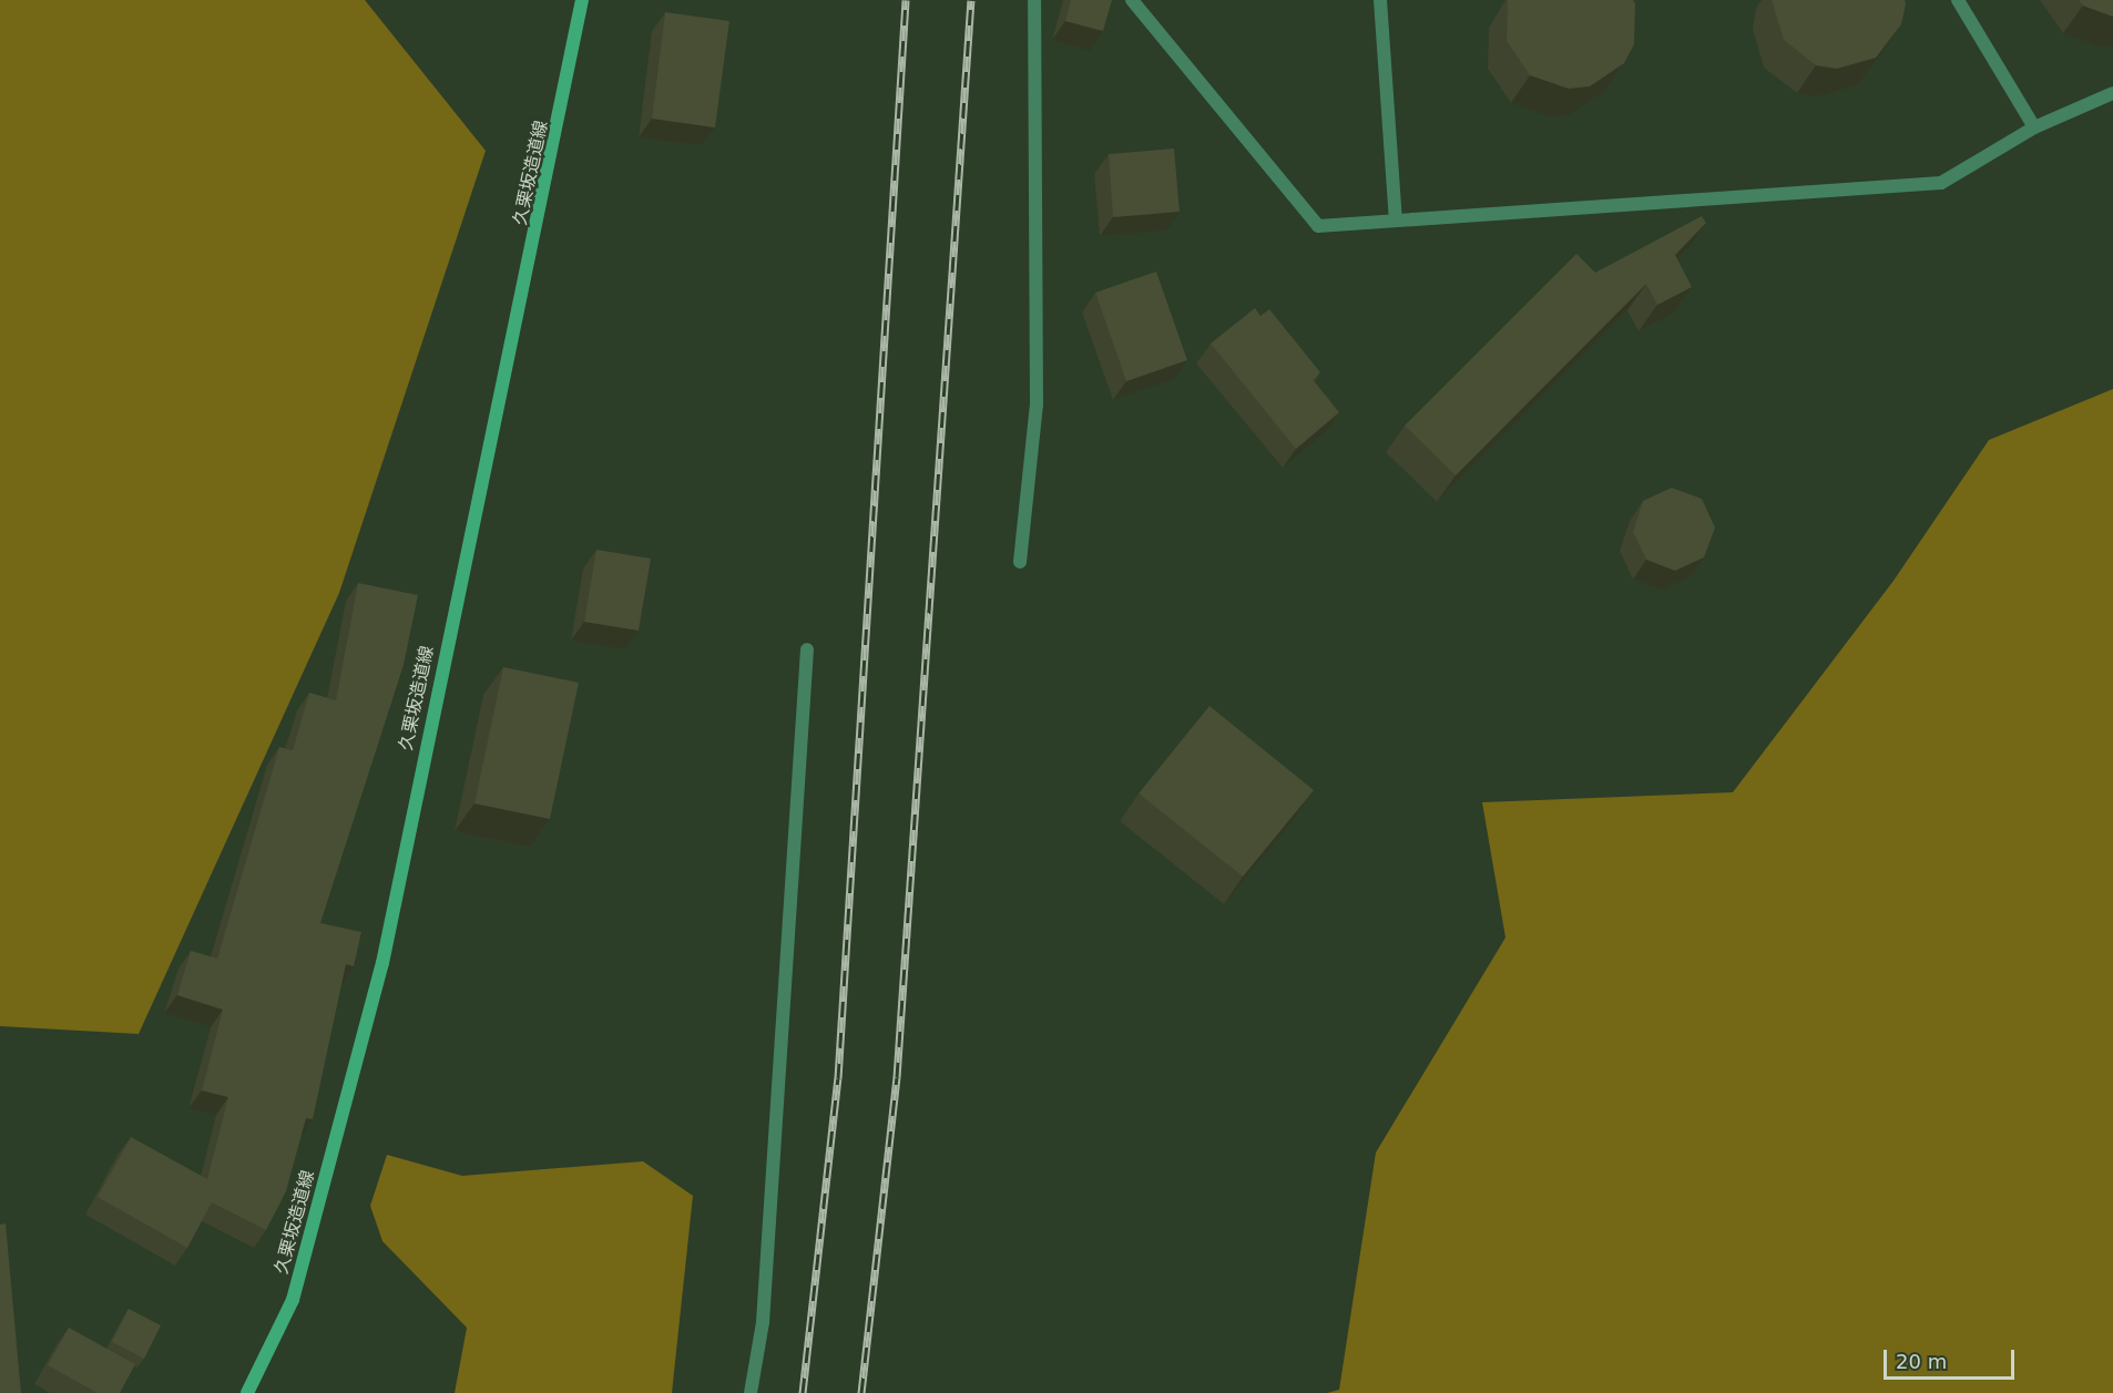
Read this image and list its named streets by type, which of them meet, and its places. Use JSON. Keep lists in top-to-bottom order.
{
  "streets": {
    "main road": ["久栗坂造道線"]
  },
  "scale_bar": "20 m"
}
